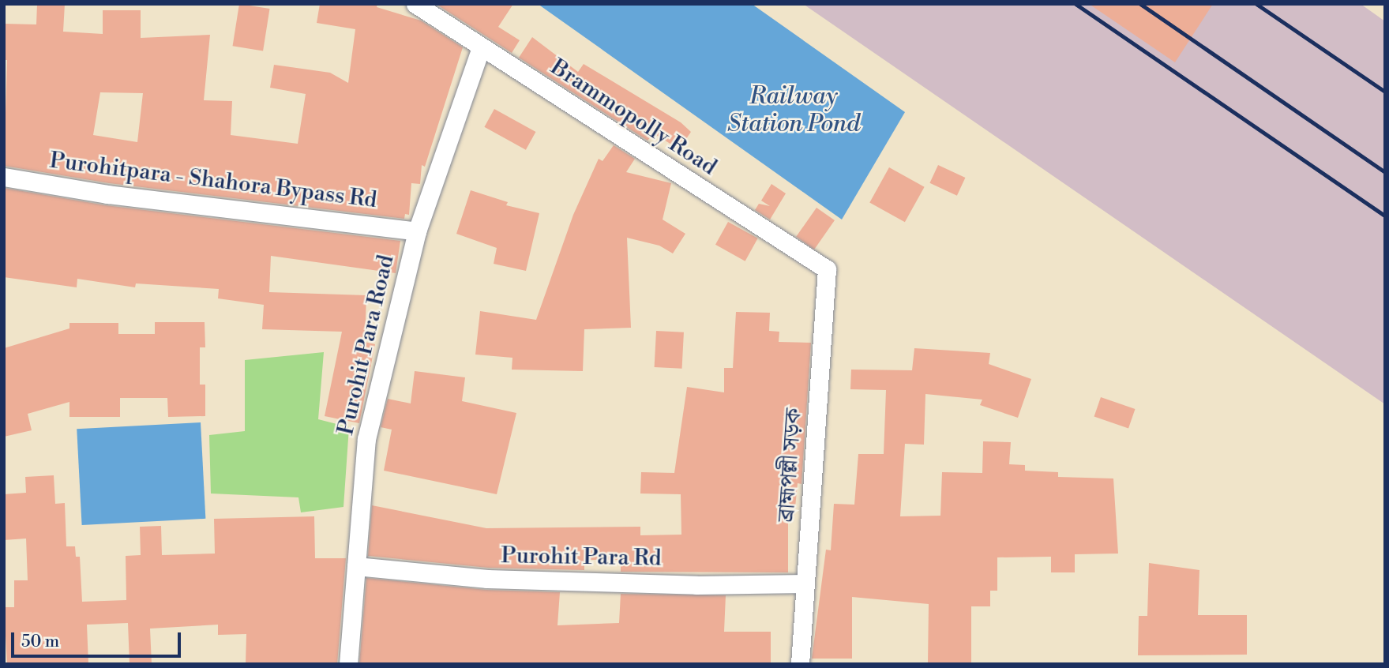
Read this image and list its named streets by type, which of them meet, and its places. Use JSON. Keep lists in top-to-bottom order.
{
  "streets": {
    "street": [
      "Brammopolly Road",
      "Purohitpara - Shahora Bypass Rd",
      "Purohit Para Road",
      "ব্রাহ্মপল্লী সড়ক",
      "Purohit Para Rd"
    ]
  },
  "crossings": [
    ["Brammopolly Road", "Purohit Para Road"],
    ["Brammopolly Road", "ব্রাহ্মপল্লী সড়ক"],
    ["Purohitpara - Shahora Bypass Rd", "Purohit Para Road"],
    ["Purohit Para Road", "Purohit Para Rd"],
    ["ব্রাহ্মপল্লী সড়ক", "Purohit Para Rd"]
  ],
  "water": ["Railway Station Pond"],
  "scale_bar": "50 m"
}
